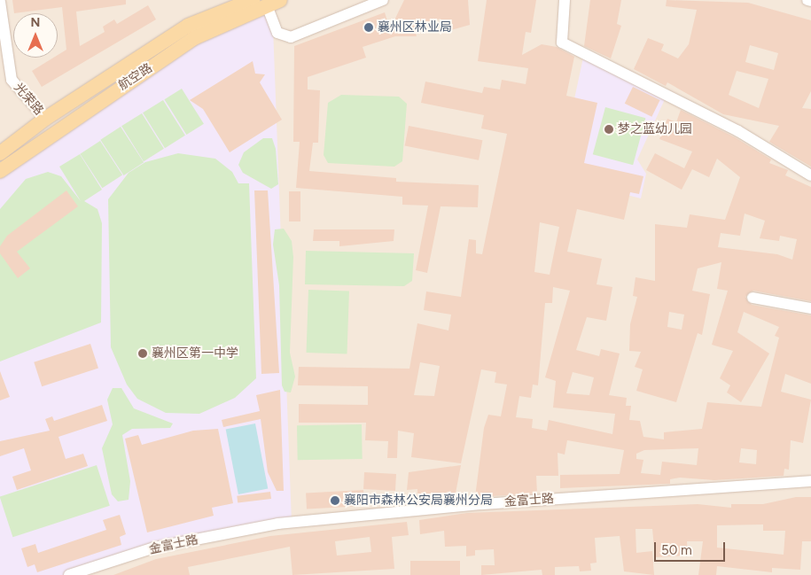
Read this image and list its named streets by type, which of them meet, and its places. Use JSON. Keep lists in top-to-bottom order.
{
  "streets": {
    "main road": ["航空路"],
    "street": ["光荣路", "金富士路"]
  },
  "crossings": [
    ["航空路", "光荣路"]
  ],
  "places": [
    "襄州区林业局",
    "梦之蓝幼儿园",
    "襄州区第一中学",
    "襄阳市森林公安局襄州分局"
  ],
  "scale_bar": "50 m",
  "north": "top"
}
